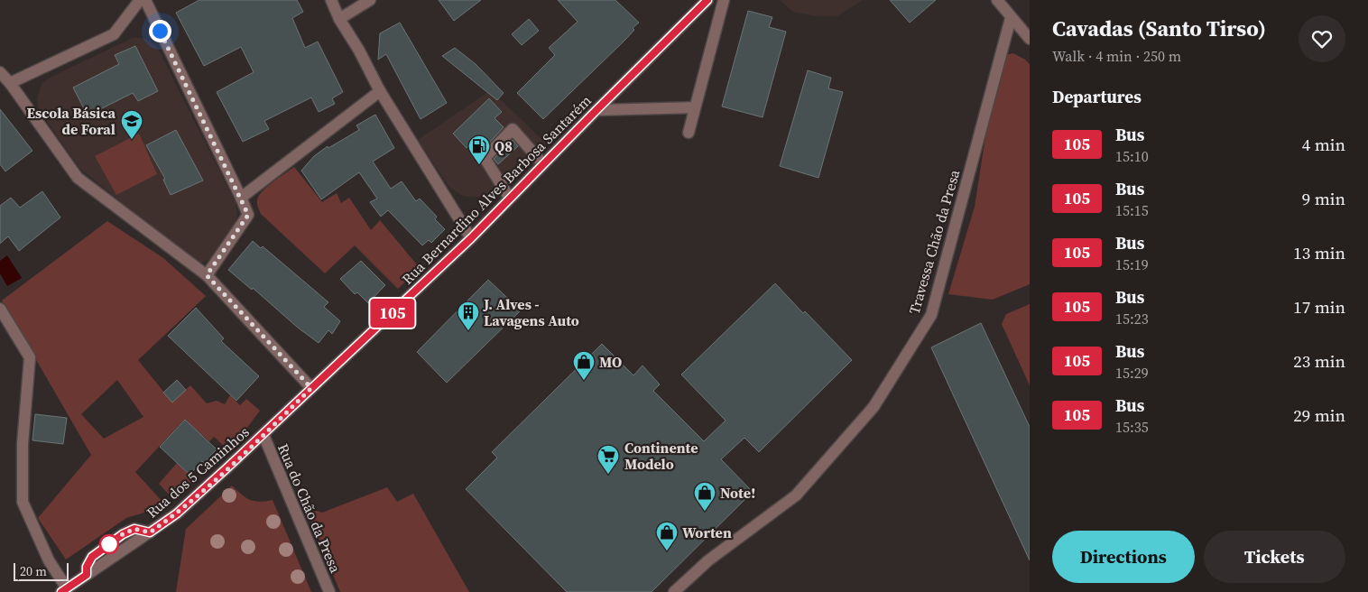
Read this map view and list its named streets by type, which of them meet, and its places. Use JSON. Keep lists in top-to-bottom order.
{
  "streets": {
    "street": [
      "Rua Bernardino Alves Barbosa Santarém",
      "Travessa Chão da Presa",
      "Rua dos 5 Caminhos",
      "Rua do Chão da Presa"
    ]
  },
  "crossings": [
    ["Rua Bernardino Alves Barbosa Santarém", "Rua dos 5 Caminhos"],
    ["Rua Bernardino Alves Barbosa Santarém", "Rua do Chão da Presa"],
    ["Rua dos 5 Caminhos", "Rua do Chão da Presa"]
  ],
  "places": {
    "school or university": ["Escola Básica de Foral"],
    "fuel station": ["Q8"],
    "building": ["J. Alves - Lavagens Auto"],
    "shop": ["MO", "Note!", "Worten"],
    "supermarket": ["Continente Modelo"]
  },
  "lines": ["bus line 105"],
  "scale_bar": "20 m",
  "page": {
    "on_map": "105",
    "heading": [
      ["Cavadas (Santo Tirso)", "Walk · 4 min · 250 m"],
      "Departures"
    ],
    "list": [
      {
        "mark": "105",
        "name": "Bus",
        "note": "15:10",
        "value": "4 min"
      },
      {
        "mark": "105",
        "name": "Bus",
        "note": "15:15",
        "value": "9 min"
      },
      {
        "mark": "105",
        "name": "Bus",
        "note": "15:19",
        "value": "13 min"
      },
      {
        "mark": "105",
        "name": "Bus",
        "note": "15:23",
        "value": "17 min"
      },
      {
        "mark": "105",
        "name": "Bus",
        "note": "15:29",
        "value": "23 min"
      },
      {
        "mark": "105",
        "name": "Bus",
        "note": "15:35",
        "value": "29 min"
      }
    ],
    "buttons": ["Directions", "Tickets"],
    "scale": "20 m"
  }
}
